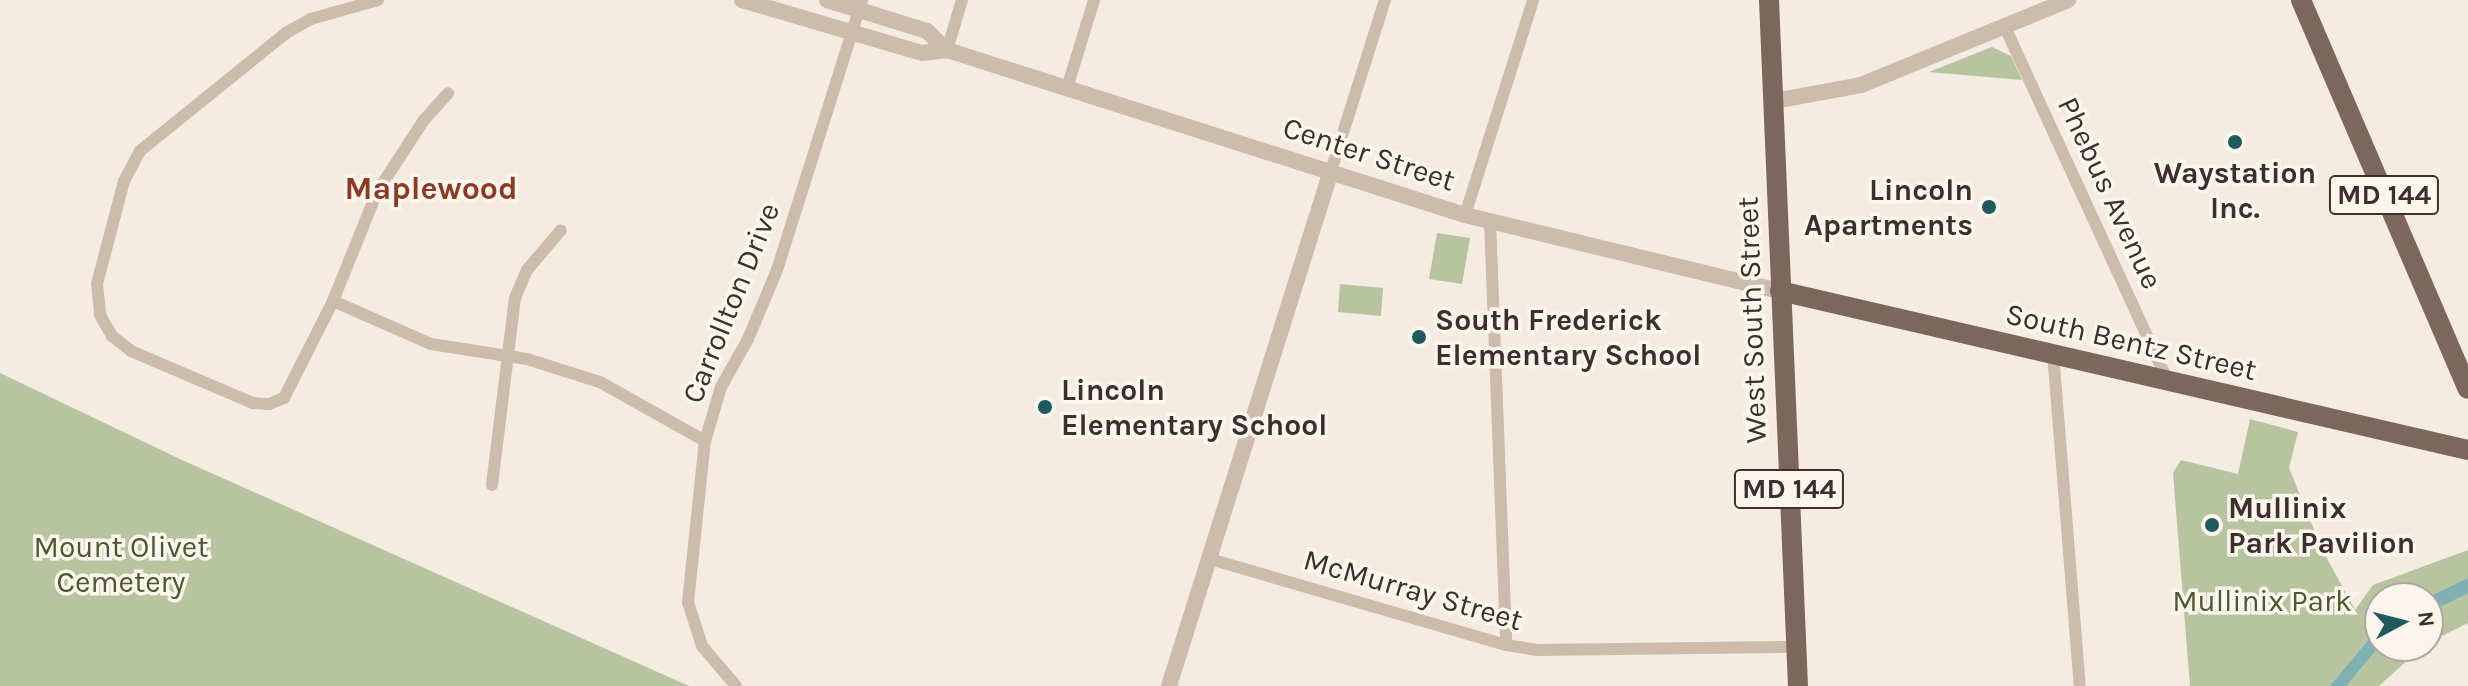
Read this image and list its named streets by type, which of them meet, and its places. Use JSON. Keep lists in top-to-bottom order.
{
  "streets": {
    "main road": ["MD 144", "West South Street", "South Bentz Street"],
    "street": [
      "Center Street",
      "Phebus Avenue",
      "Carrollton Drive",
      "McMurray Street"
    ]
  },
  "crossings": [
    ["Center Street", "Carrollton Drive"],
    ["Center Street", "West South Street"],
    ["Center Street", "South Bentz Street"],
    ["Phebus Avenue", "South Bentz Street"],
    ["West South Street", "South Bentz Street"],
    ["West South Street", "McMurray Street"]
  ],
  "districts": ["Maplewood"],
  "parks": ["Mount Olivet Cemetery", "Mullinix Park"],
  "places": [
    "Waystation Inc.",
    "Lincoln Apartments",
    "South Frederick Elementary School",
    "Lincoln Elementary School",
    "Mullinix Park Pavilion"
  ],
  "north": "right"
}
